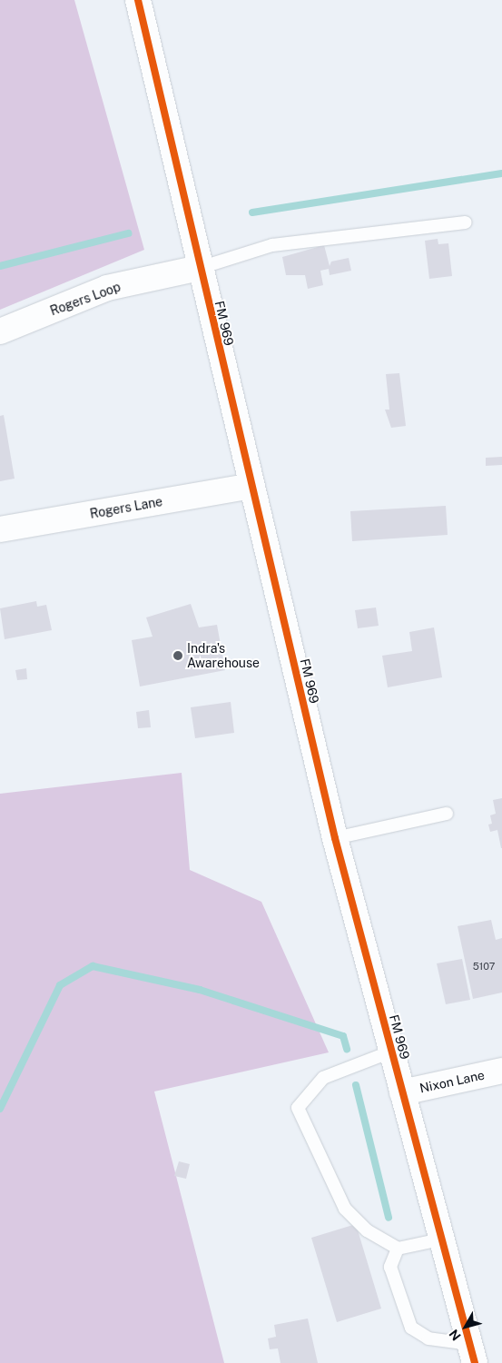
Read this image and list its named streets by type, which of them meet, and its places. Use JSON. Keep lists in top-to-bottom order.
{
  "streets": {
    "main road": [
      "Rogers Loop",
      "FM 969",
      "Rogers Lane",
      "Nixon Lane"
    ]
  },
  "crossings": [
    ["Rogers Loop", "FM 969"],
    ["FM 969", "Rogers Lane"],
    ["FM 969", "Nixon Lane"]
  ],
  "places": ["Indra's Awarehouse"],
  "house_numbers": ["5107"],
  "north": "bottom left"
}
